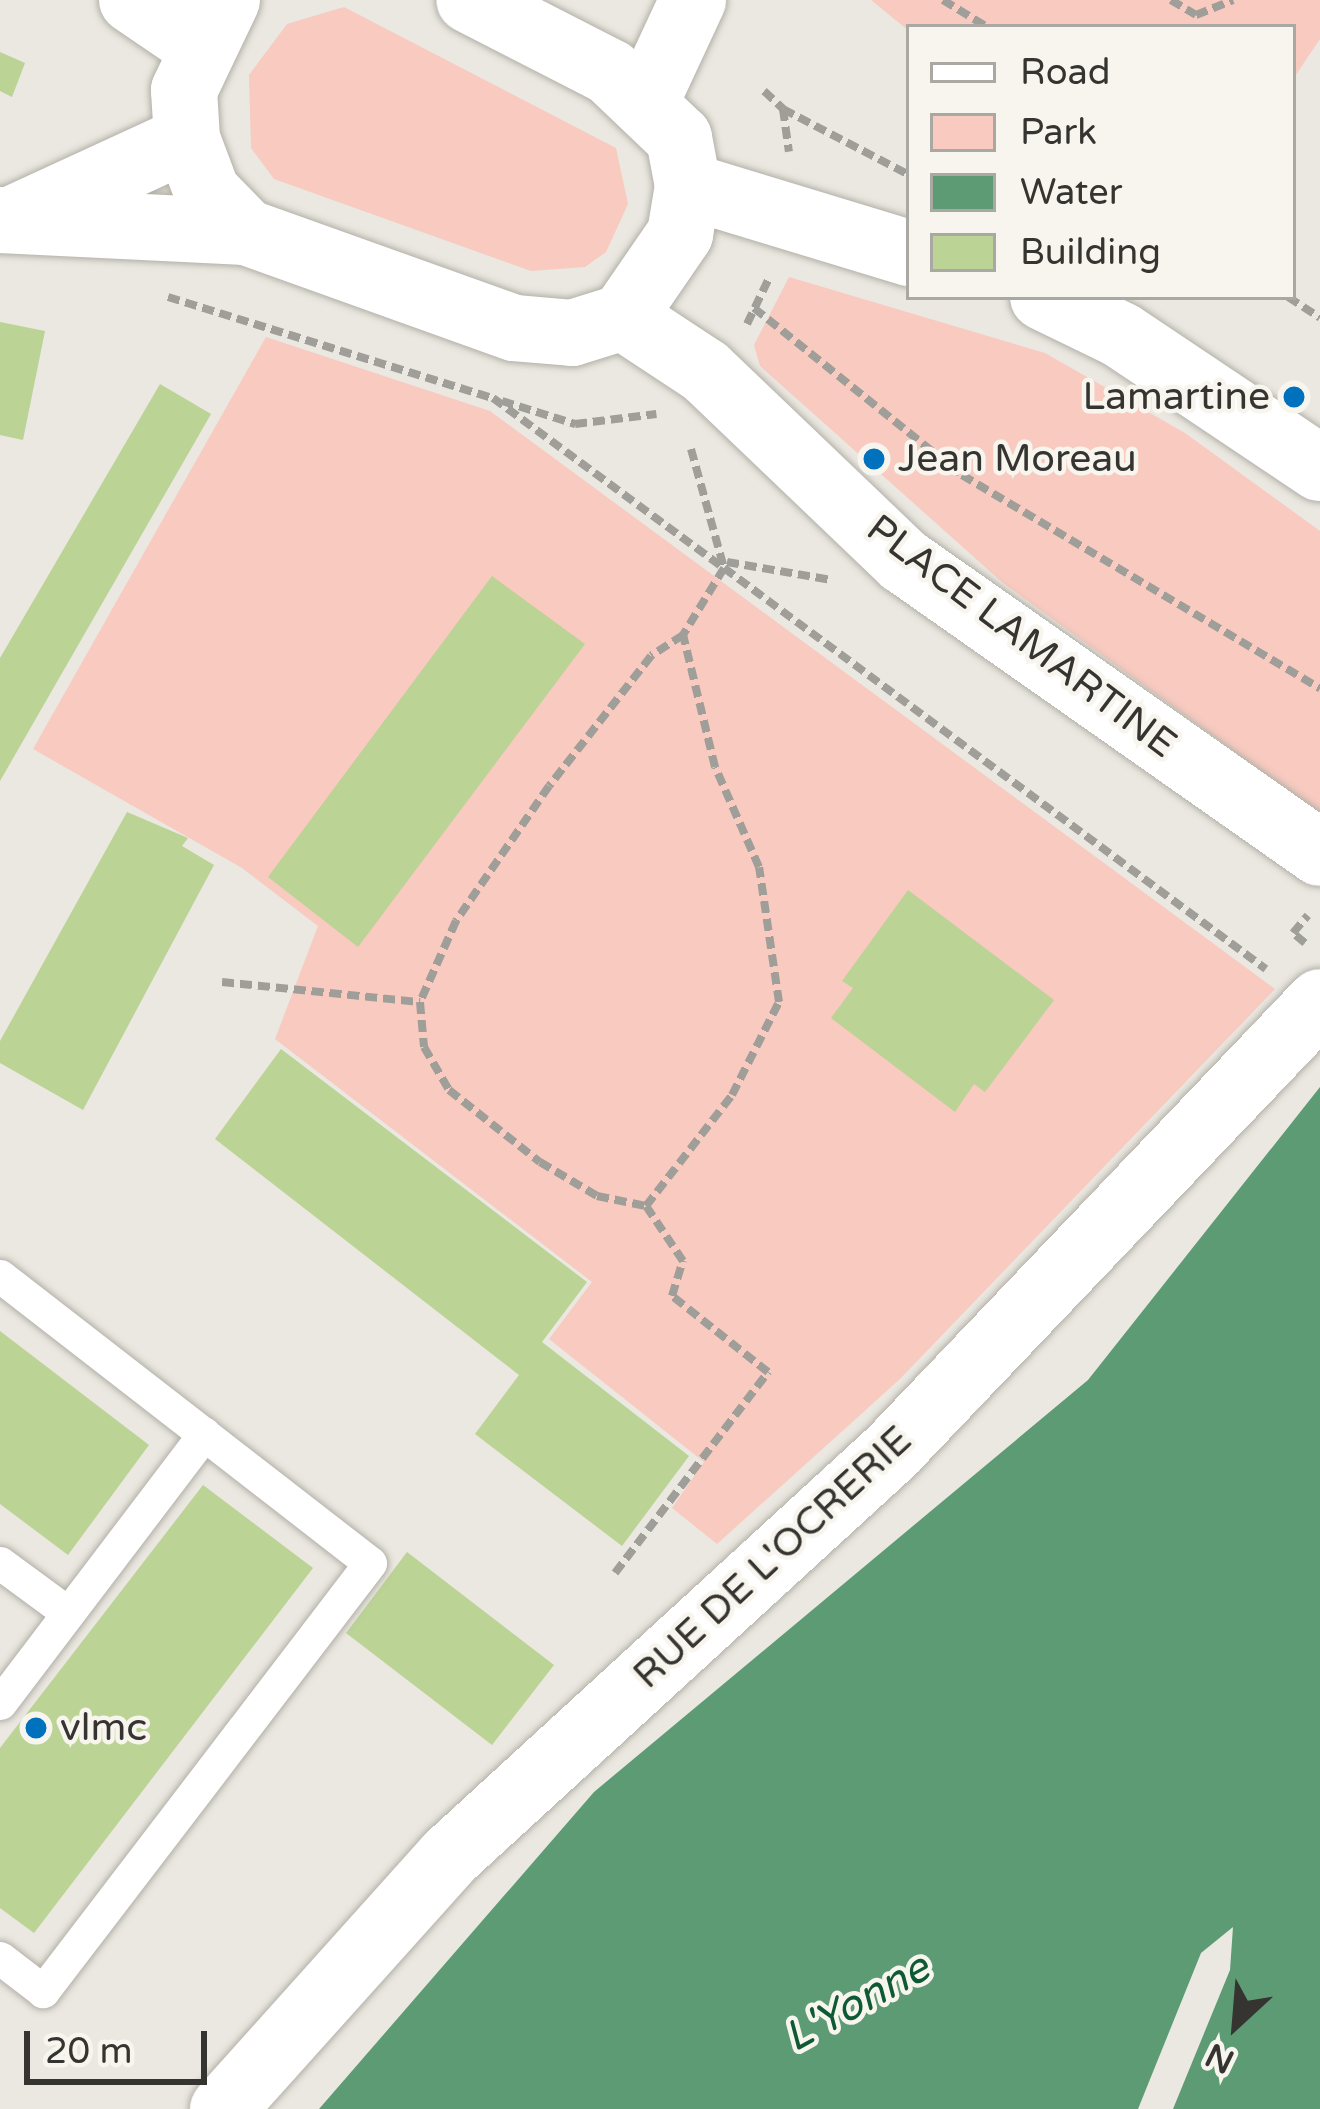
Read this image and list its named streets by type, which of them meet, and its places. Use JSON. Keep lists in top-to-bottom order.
{
  "streets": {
    "main road": ["PLACE LAMARTINE", "RUE DE L'OCRERIE"]
  },
  "water": ["L'Yonne"],
  "places": ["Lamartine", "Jean Moreau", "vlmc"],
  "legend": [
    "Road",
    "Park",
    "Water",
    "Building"
  ],
  "scale_bar": "20 m",
  "north": "bottom left"
}
